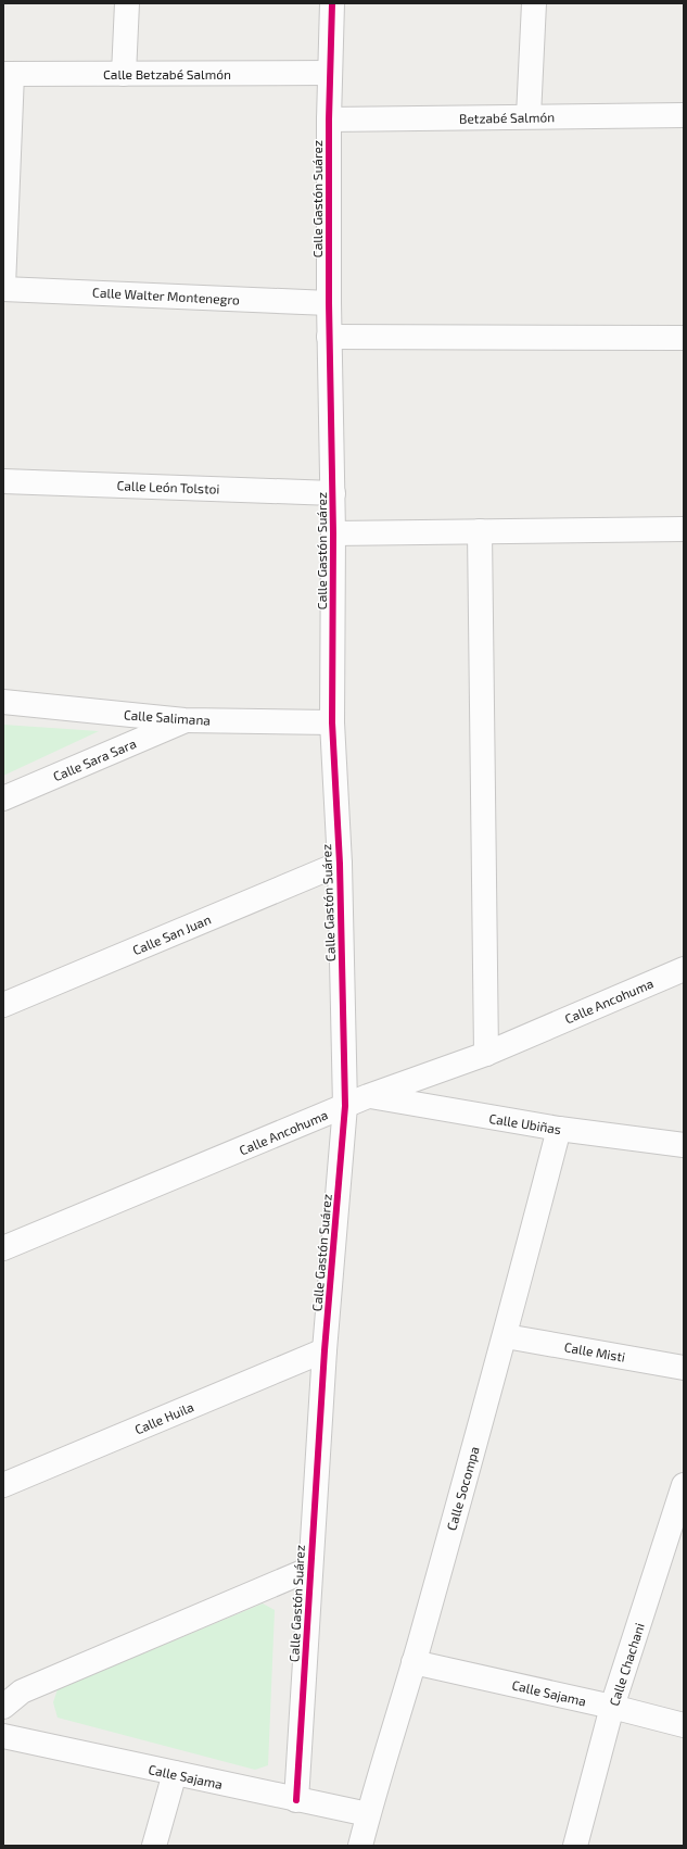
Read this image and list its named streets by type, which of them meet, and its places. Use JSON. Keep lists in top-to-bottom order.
{
  "streets": {
    "street": [
      "Calle Betzabé Salmón",
      "Betzabé Salmón",
      "Calle Gastón Suárez",
      "Calle Walter Montenegro",
      "Calle León Tolstoi",
      "Calle Salimana",
      "Calle Sara Sara",
      "Calle San Juan",
      "Calle Ancohuma",
      "Calle Ubiñas",
      "Calle Misti",
      "Calle Huila",
      "Calle Socompa",
      "Calle Chachani",
      "Calle Sajama"
    ]
  },
  "crossings": [
    ["Calle Betzabé Salmón", "Calle Gastón Suárez"],
    ["Betzabé Salmón", "Calle Gastón Suárez"],
    ["Calle Gastón Suárez", "Calle Walter Montenegro"],
    ["Calle Gastón Suárez", "Calle León Tolstoi"],
    ["Calle Gastón Suárez", "Calle Salimana"],
    ["Calle Gastón Suárez", "Calle San Juan"],
    ["Calle Gastón Suárez", "Calle Ancohuma"],
    ["Calle Gastón Suárez", "Calle Huila"],
    ["Calle Gastón Suárez", "Calle Sajama"],
    ["Calle Salimana", "Calle Sara Sara"],
    ["Calle Ancohuma", "Calle Ubiñas"],
    ["Calle Ubiñas", "Calle Socompa"],
    ["Calle Misti", "Calle Socompa"],
    ["Calle Socompa", "Calle Sajama"],
    ["Calle Chachani", "Calle Sajama"]
  ]
}
